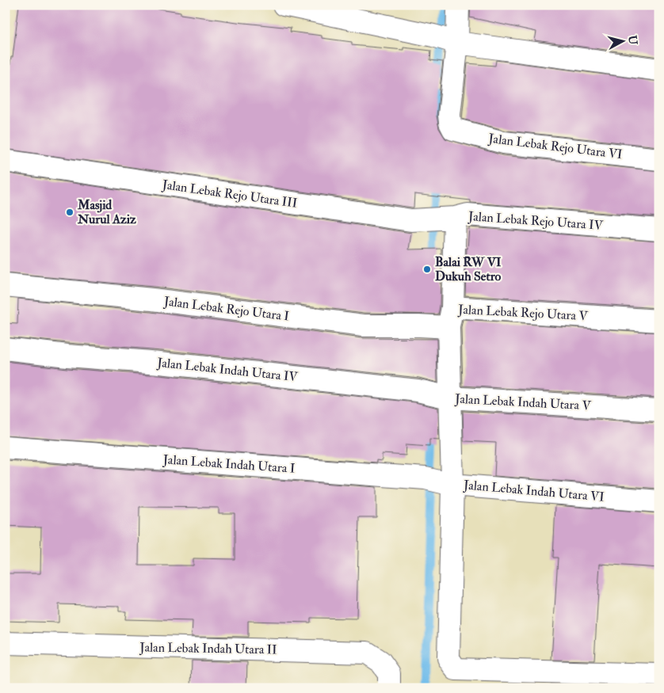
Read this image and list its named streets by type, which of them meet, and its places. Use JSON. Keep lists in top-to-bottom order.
{
  "streets": {
    "street": [
      "Jalan Lebak Rejo Utara VI",
      "Jalan Lebak Rejo Utara III",
      "Jalan Lebak Rejo Utara IV",
      "Jalan Lebak Rejo Utara I",
      "Jalan Lebak Rejo Utara V",
      "Jalan Lebak Indah Utara IV",
      "Jalan Lebak Indah Utara V",
      "Jalan Lebak Indah Utara I",
      "Jalan Lebak Indah Utara VI",
      "Jalan Lebak Indah Utara II"
    ]
  },
  "crossings": [
    ["Jalan Lebak Rejo Utara III", "Jalan Lebak Rejo Utara IV"],
    ["Jalan Lebak Rejo Utara IV", "Jalan Lebak Rejo Utara I"],
    ["Jalan Lebak Rejo Utara IV", "Jalan Lebak Rejo Utara V"],
    ["Jalan Lebak Rejo Utara I", "Jalan Lebak Rejo Utara V"],
    ["Jalan Lebak Rejo Utara V", "Jalan Lebak Indah Utara IV"],
    ["Jalan Lebak Rejo Utara V", "Jalan Lebak Indah Utara V"],
    ["Jalan Lebak Indah Utara IV", "Jalan Lebak Indah Utara V"],
    ["Jalan Lebak Indah Utara V", "Jalan Lebak Indah Utara I"],
    ["Jalan Lebak Indah Utara V", "Jalan Lebak Indah Utara VI"],
    ["Jalan Lebak Indah Utara I", "Jalan Lebak Indah Utara VI"]
  ],
  "places": ["Masjid Nurul Aziz", "Balai RW VI Dukuh Setro"],
  "north": "right"
}
